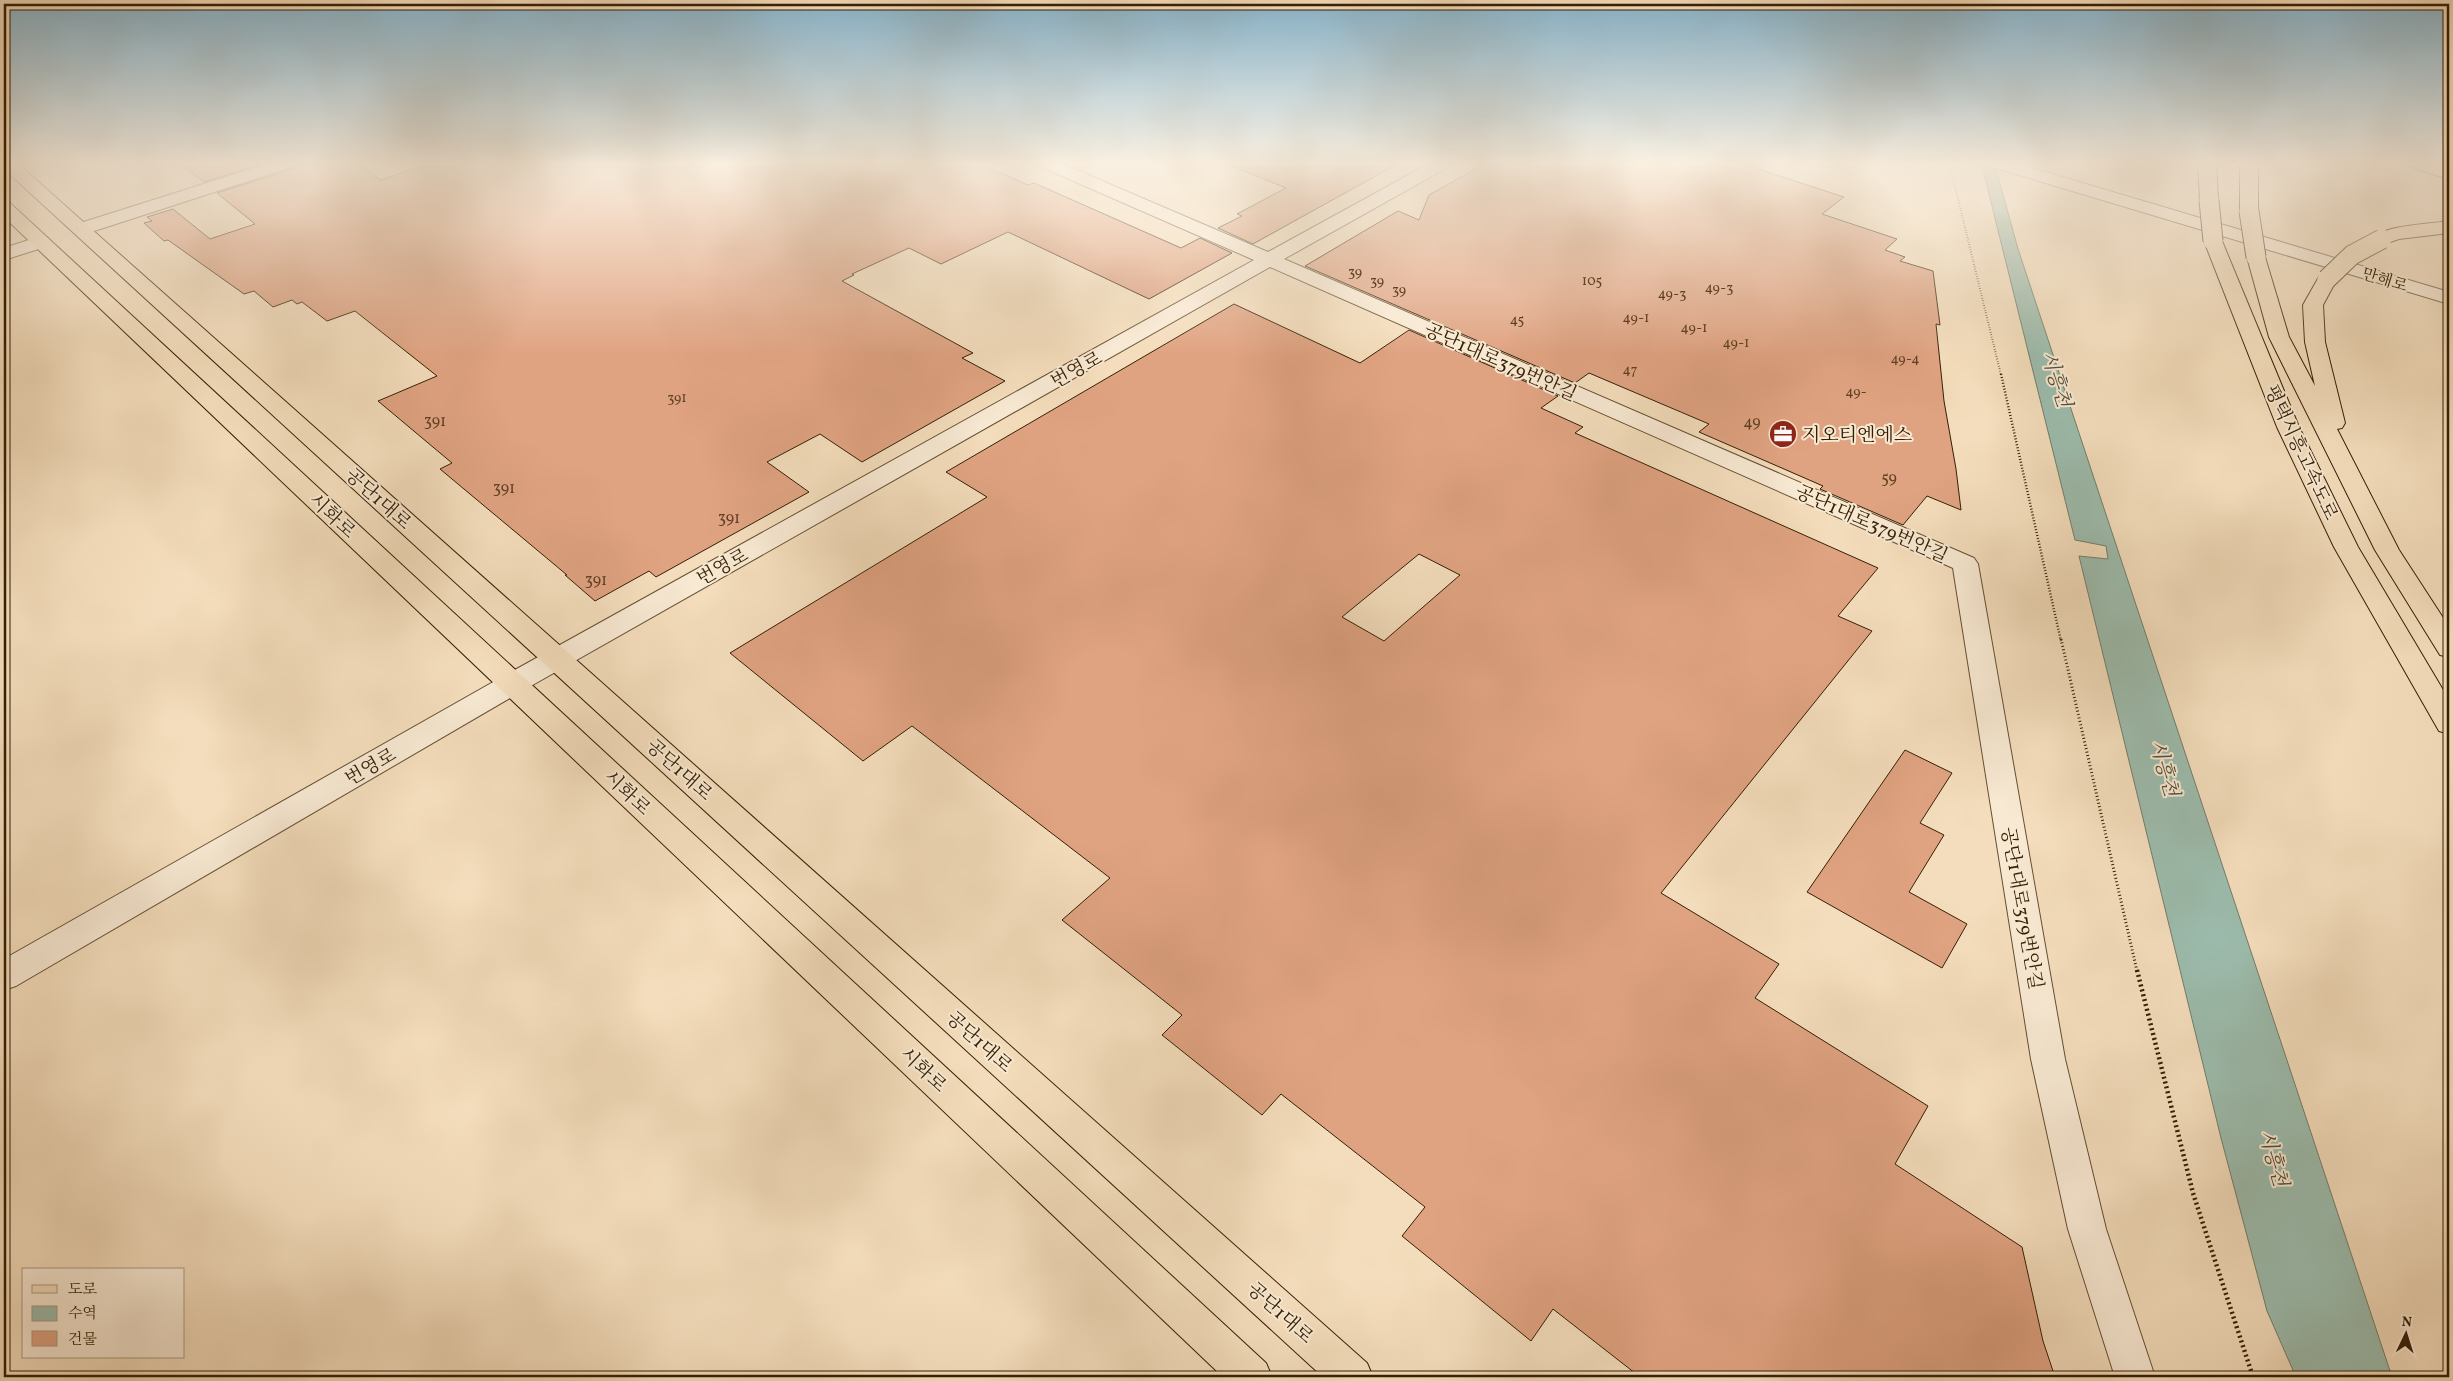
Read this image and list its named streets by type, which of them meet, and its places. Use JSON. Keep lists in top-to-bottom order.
{
  "streets": {
    "main road": ["평택시흥고속도로", "공단1대로", "시화로"],
    "street": ["만해로", "공단1대로379번안길", "번영로"]
  },
  "crossings": [
    ["공단1대로379번안길", "번영로"],
    ["번영로", "공단1대로"],
    ["번영로", "시화로"]
  ],
  "water": ["시흥천"],
  "places": {
    "office": ["지오티엔에스"]
  },
  "house_numbers": [
    "39",
    "39",
    "105",
    "49-3",
    "39",
    "49-3",
    "49-1",
    "45",
    "49-1",
    "49-1",
    "49-4",
    "47",
    "49-",
    "391",
    "391",
    "49",
    "59",
    "391",
    "391",
    "391"
  ],
  "legend": ["도로", "수역", "건물"],
  "north": "top"
}
